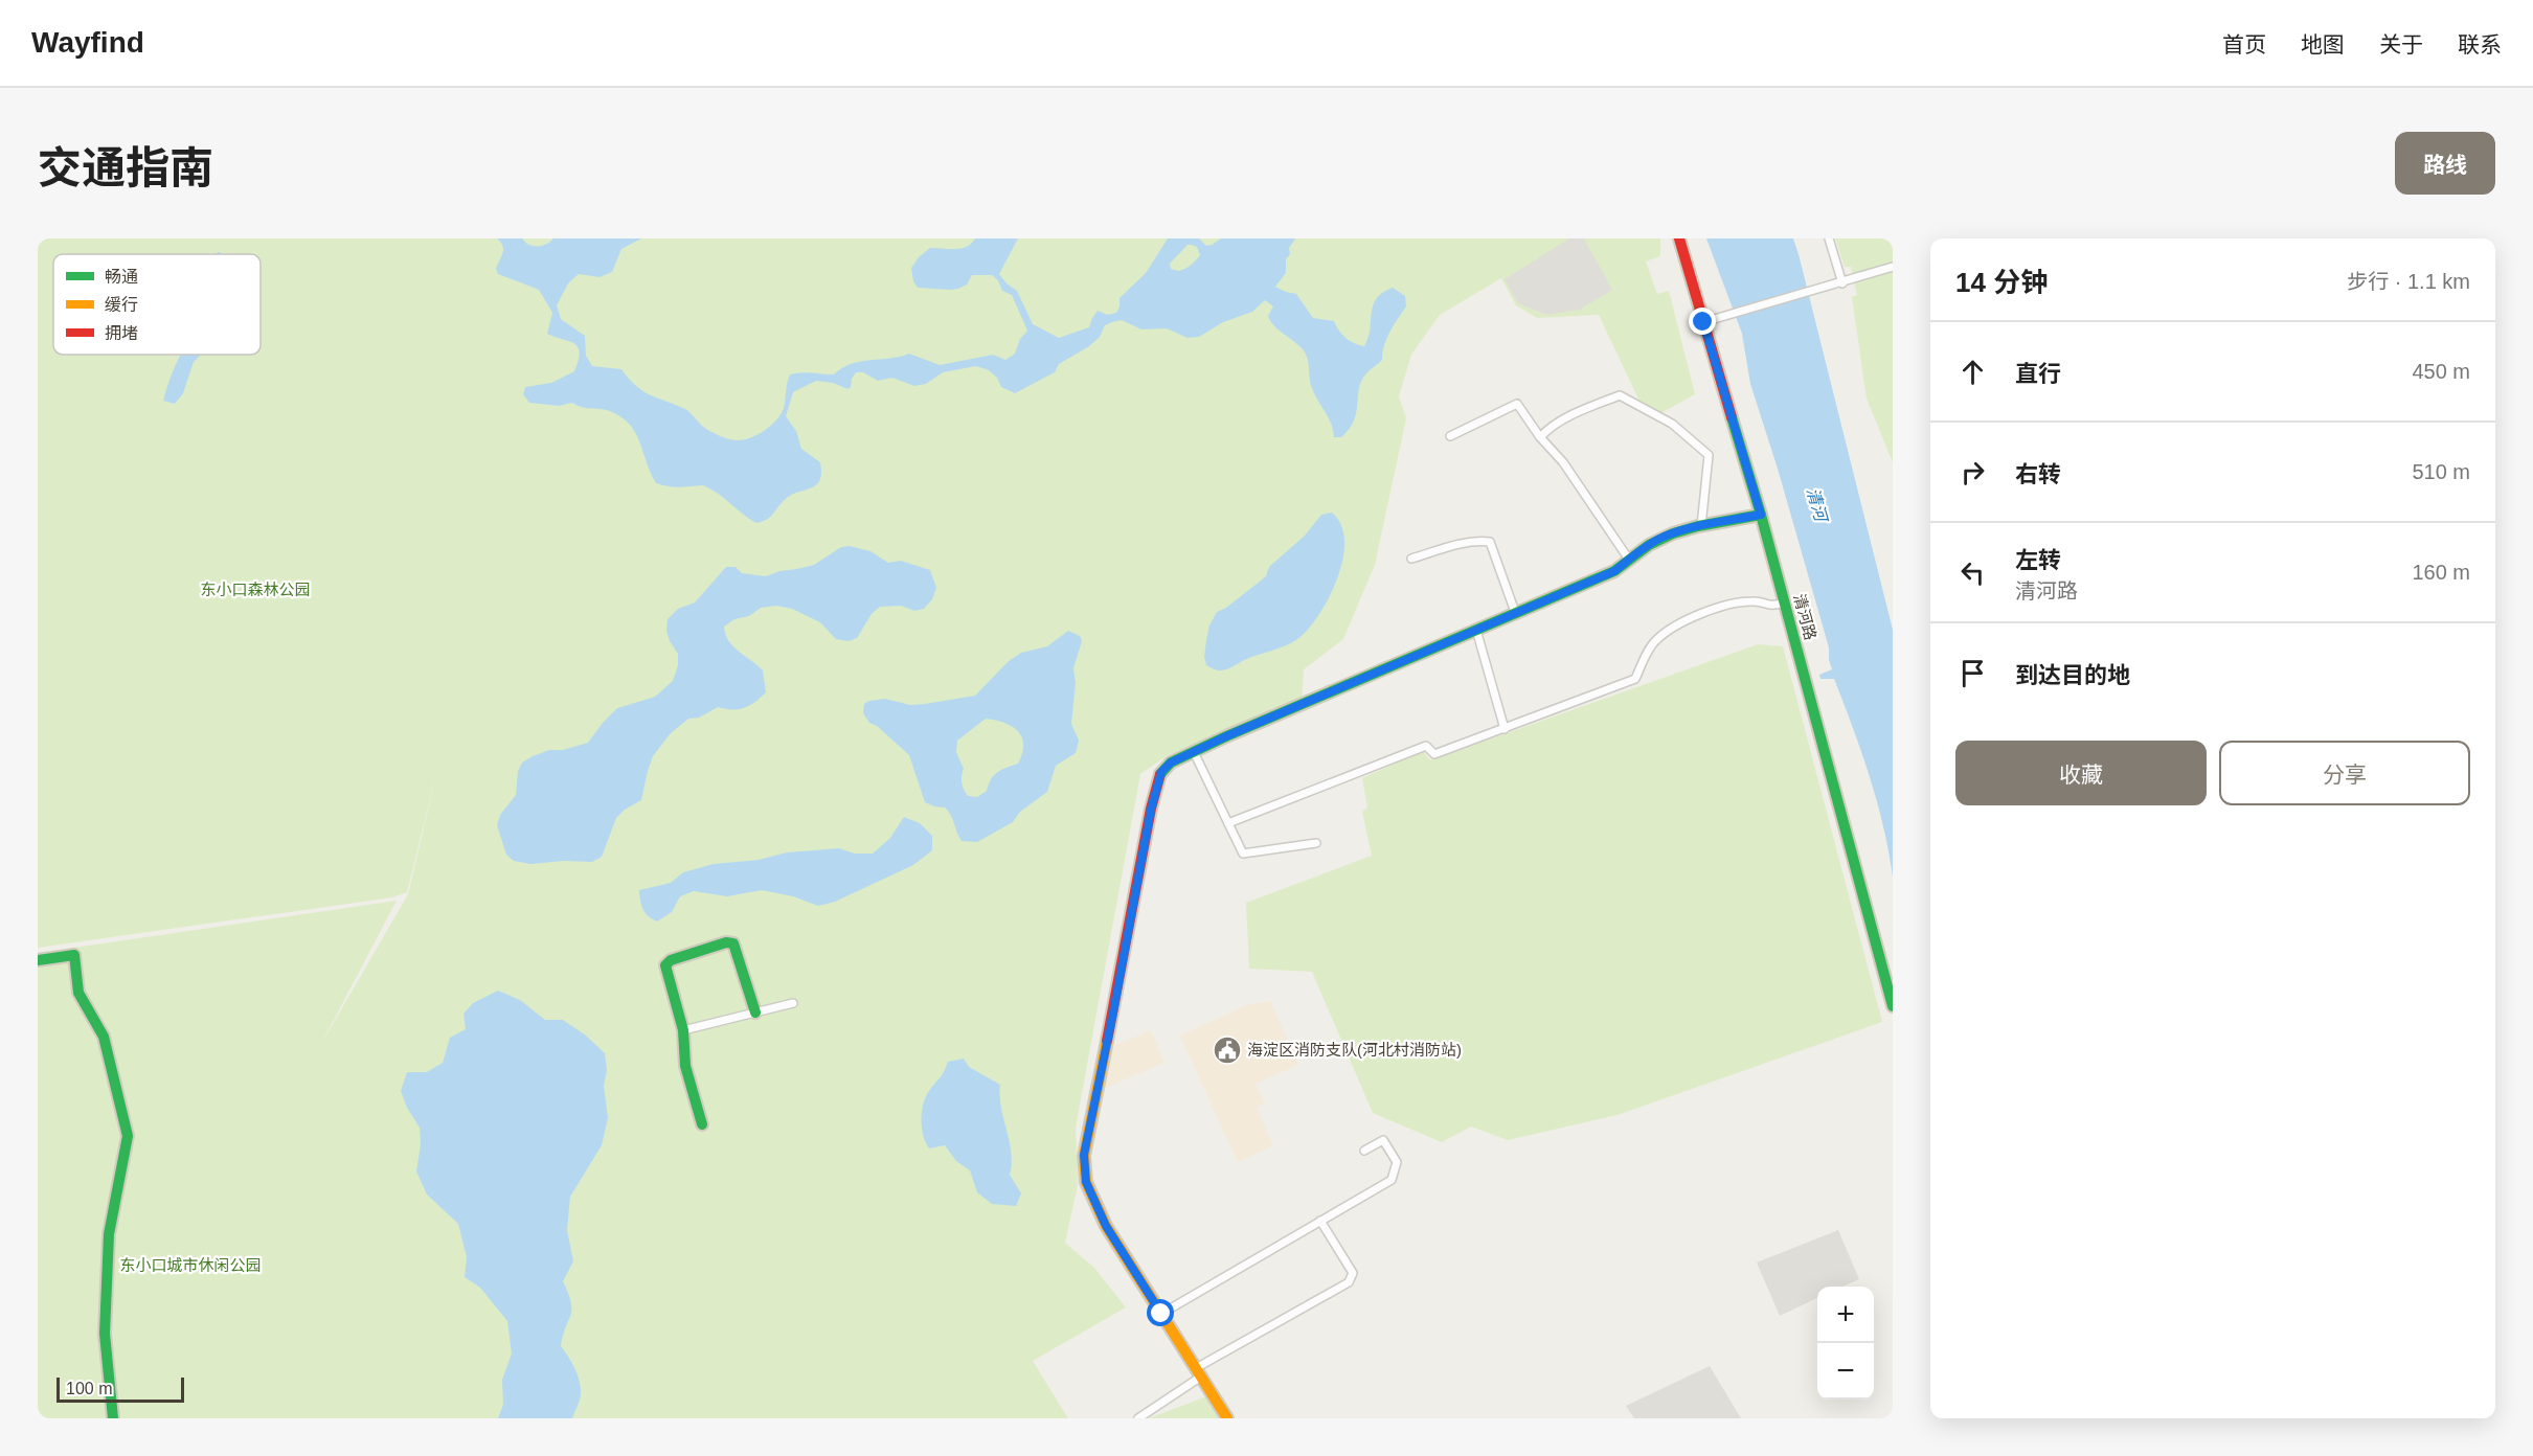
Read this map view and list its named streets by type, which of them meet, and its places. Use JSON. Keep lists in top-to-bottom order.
{
  "streets": {
    "street": ["清河路"]
  },
  "water": ["清河"],
  "parks": ["东小口森林公园", "东小口城市休闲公园"],
  "places": {
    "public building": ["海淀区消防支队(河北村消防站)"]
  },
  "legend": ["畅通", "缓行", "拥堵"],
  "scale_bar": "100 m",
  "page": {
    "header": "Wayfind",
    "nav": [
      "首页",
      "地图",
      "关于",
      "联系"
    ],
    "title": "交通指南",
    "buttons": [
      "路线",
      ["收藏", "分享"]
    ],
    "heading": ["14 分钟", "步行 · 1.1 km"],
    "list": [
      ["直行", "450 m"],
      ["右转", "510 m"],
      ["左转", "清河路", "160 m"],
      "到达目的地"
    ],
    "map_buttons": ["+", "−"],
    "scale": "100 m"
  }
}
